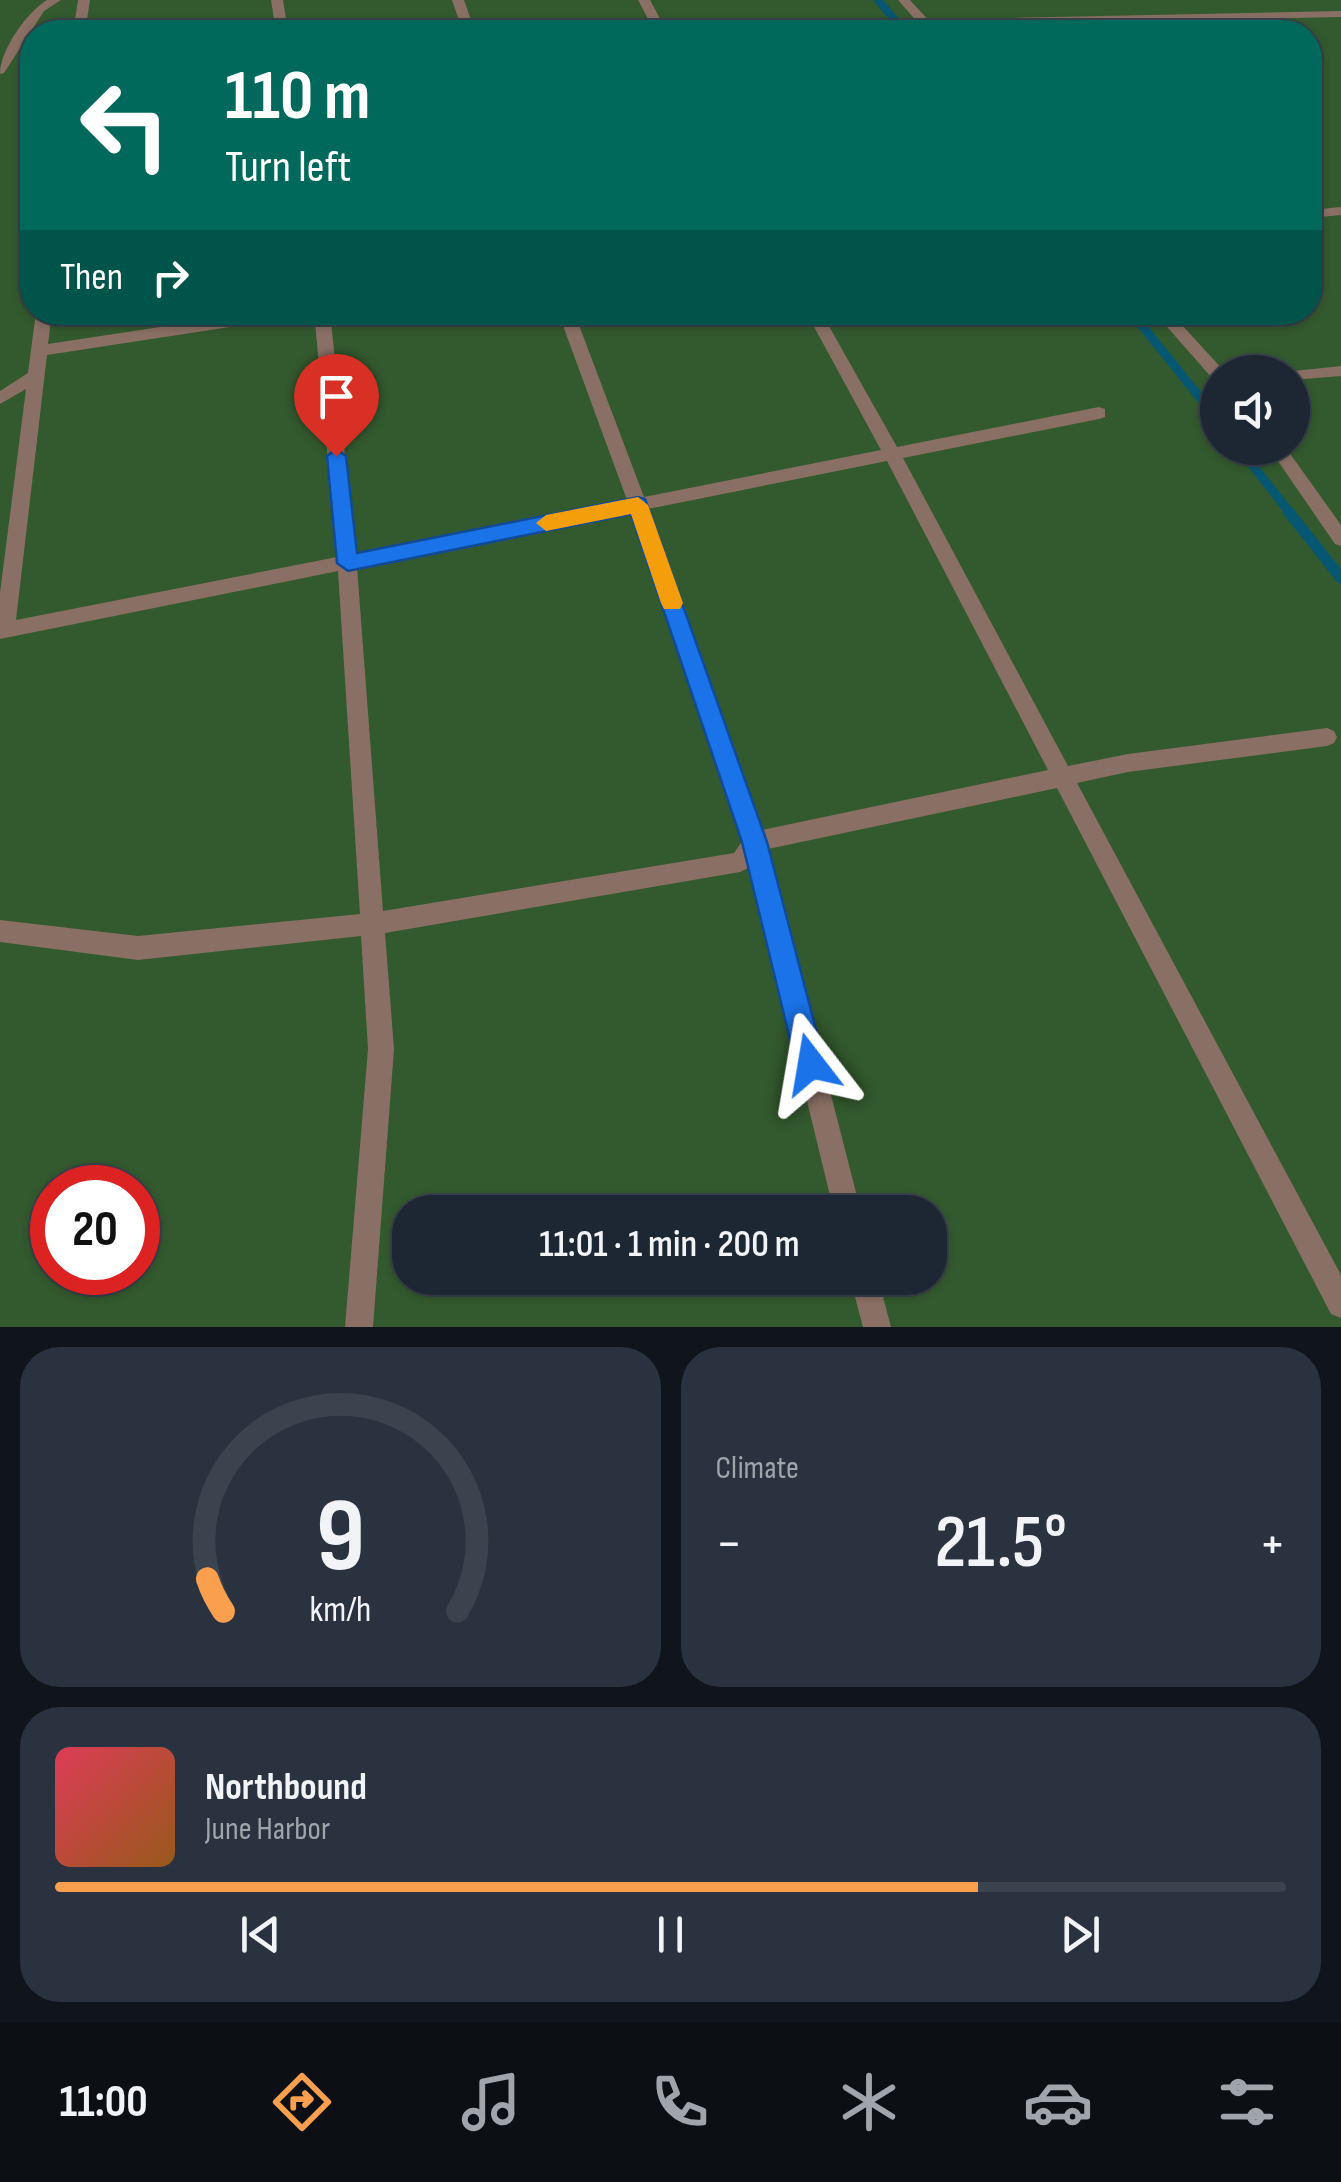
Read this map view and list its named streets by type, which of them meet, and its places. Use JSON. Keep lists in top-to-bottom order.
{
  "page": {
    "turn": ["110 m", "Turn left"],
    "then": "Then",
    "limit": "20",
    "trip": "11:01 · 1 min · 200 m",
    "tile": "Climate",
    "heat": ["−", "21.5°", "+"],
    "song": ["Northbound", "June Harbor"],
    "tabs": "11:00",
    "gauge": ["9", "km/h"]
  }
}
